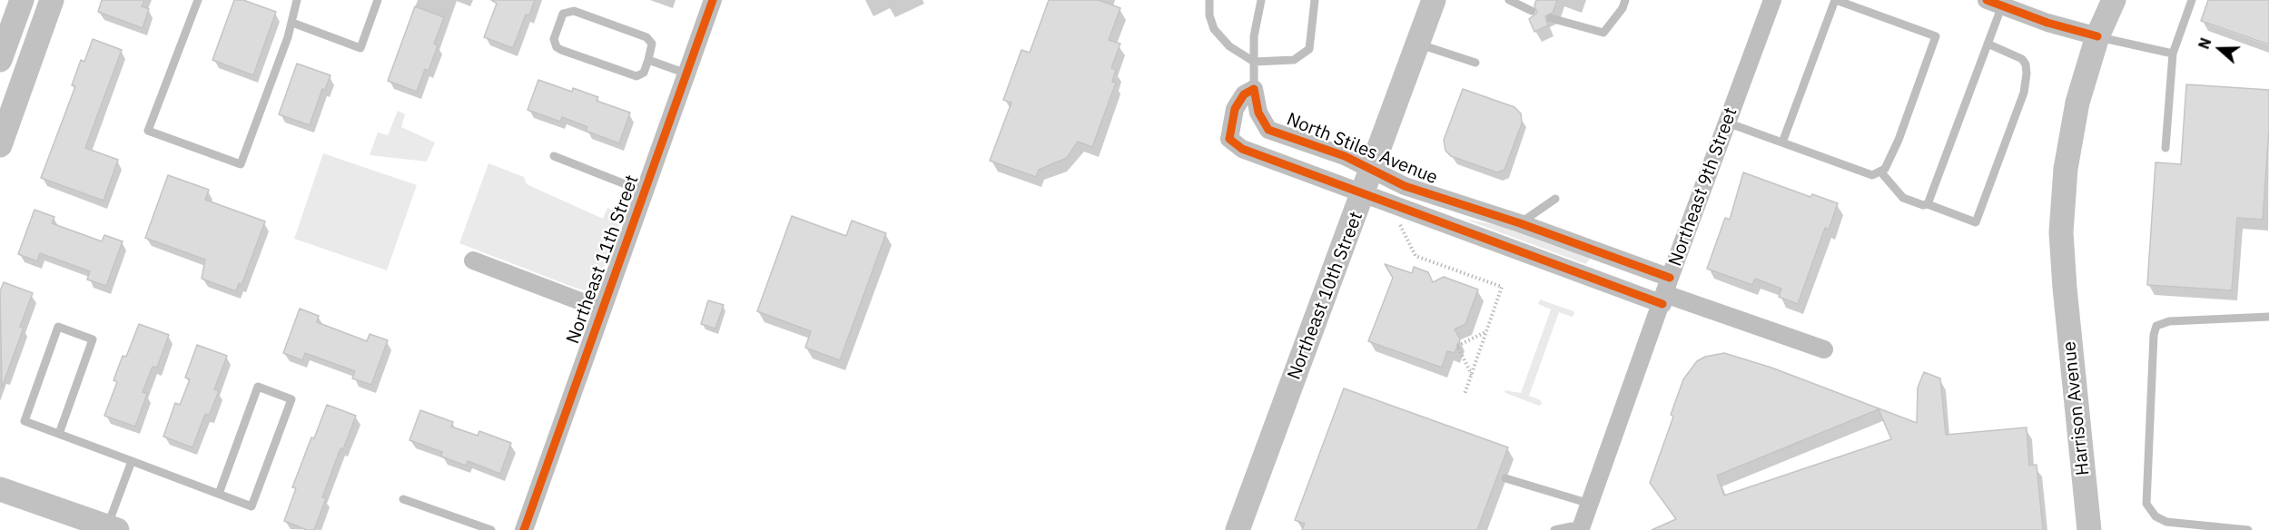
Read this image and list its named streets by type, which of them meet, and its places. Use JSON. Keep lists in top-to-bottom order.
{
  "streets": {
    "main road": ["Northeast 10th Street", "Harrison Avenue"],
    "street": ["North Stiles Avenue", "Northeast 9th Street", "Northeast 11th Street"]
  },
  "crossings": [
    ["North Stiles Avenue", "Northeast 9th Street"],
    ["North Stiles Avenue", "Northeast 10th Street"]
  ],
  "north": "left"
}
